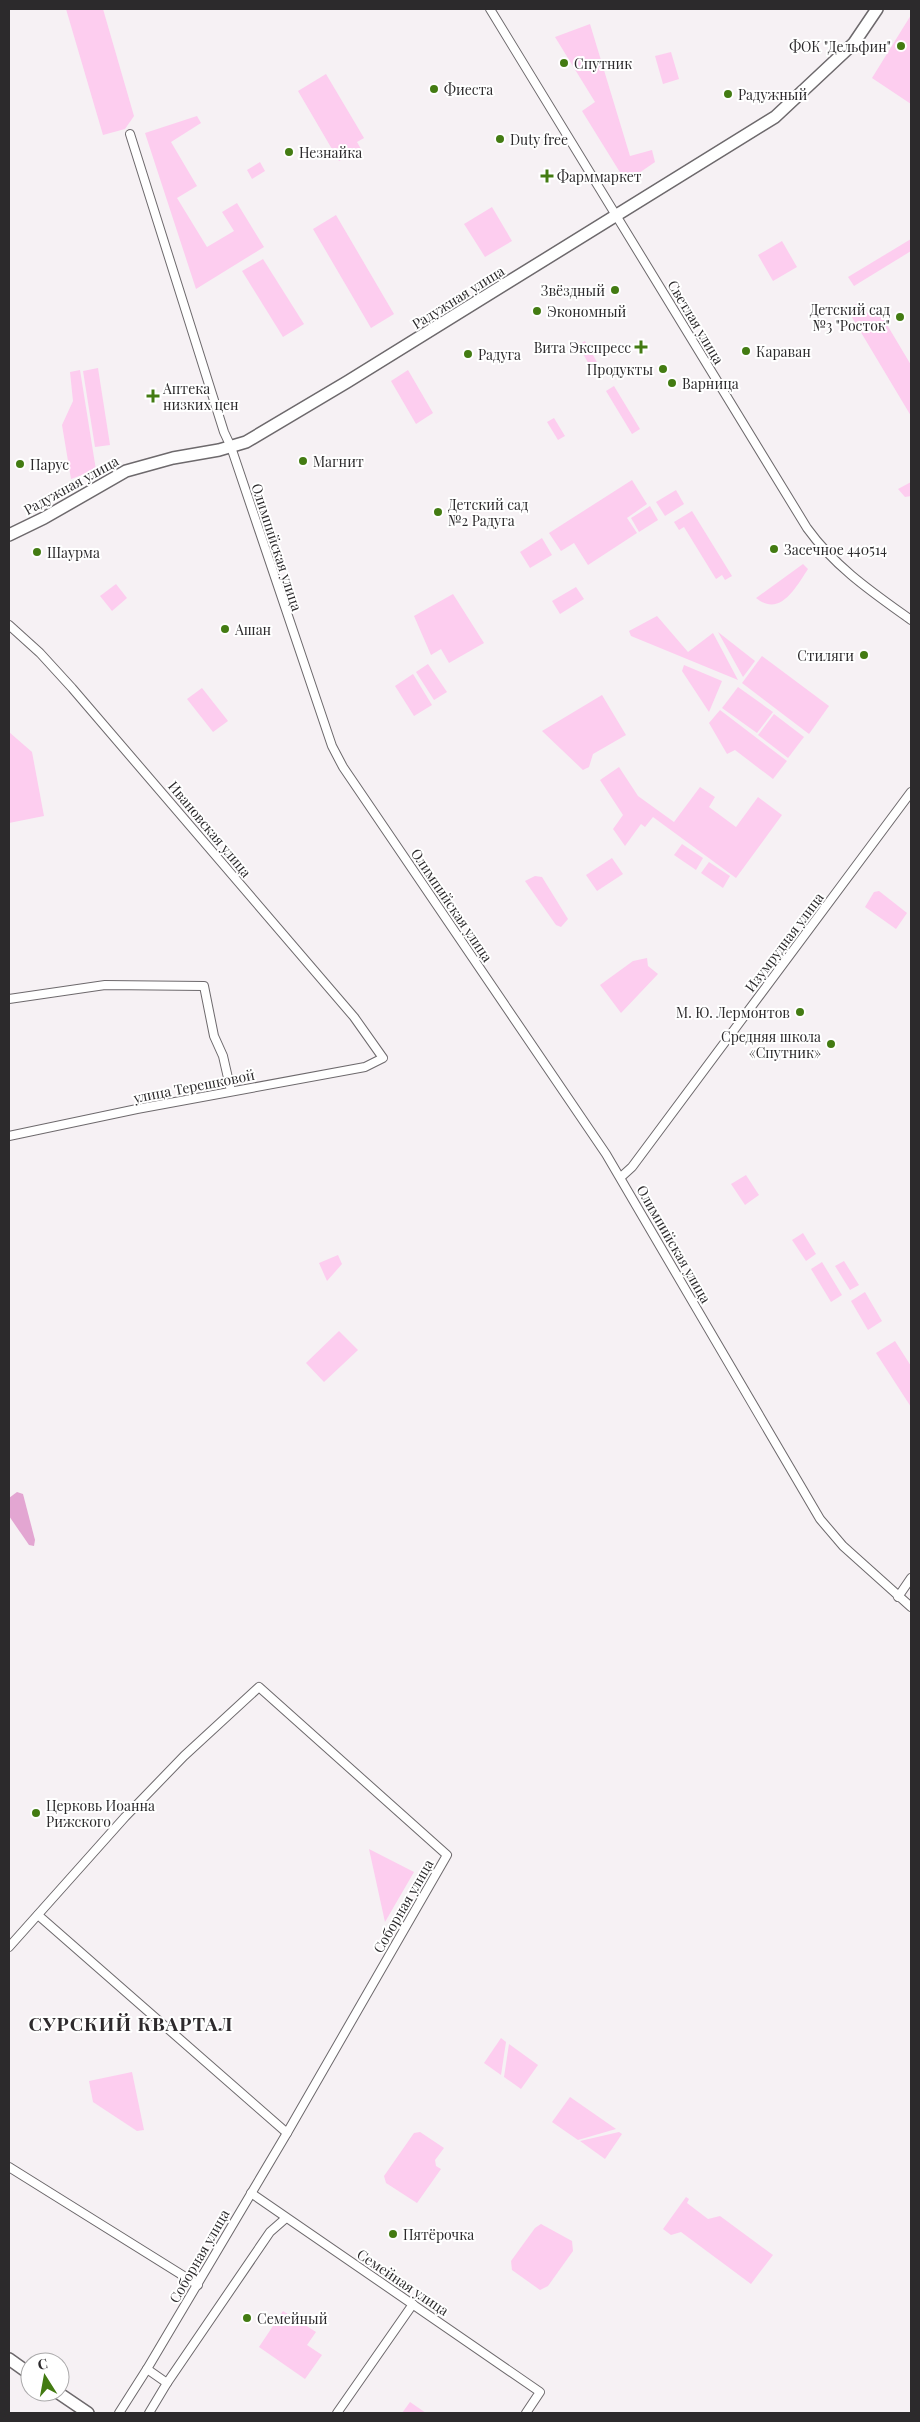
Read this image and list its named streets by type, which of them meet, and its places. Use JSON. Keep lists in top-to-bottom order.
{
  "streets": {
    "main road": ["Радужная улица"],
    "street": [
      "Светлая улица",
      "Олимпийская улица",
      "Ивановская улица",
      "Изумрудная улица",
      "улица Терешковой",
      "Соборная улица",
      "Семейная улица"
    ]
  },
  "crossings": [
    ["Радужная улица", "Светлая улица"],
    ["Радужная улица", "Олимпийская улица"],
    ["Олимпийская улица", "Изумрудная улица"],
    ["Ивановская улица", "улица Терешковой"],
    ["Соборная улица", "Семейная улица"]
  ],
  "districts": ["СУРСКИЙ КВАРТАЛ"],
  "places": {
    "other": [
      "ФОК \"Дельфин\"",
      "Спутник",
      "Фиеста",
      "Радужный",
      "Duty free",
      "Незнайка",
      "Звёздный",
      "Экономный",
      "Детский сад №3 \"Росток\"",
      "Караван",
      "Радуга",
      "Продукты",
      "Варница",
      "Магнит",
      "Парус",
      "Детский сад №2 Радуга",
      "Засечное 440514",
      "Шаурма",
      "Ашан",
      "Стиляги",
      "М. Ю. Лермонтов",
      "Средняя школа «Спутник»",
      "Церковь Иоанна Рижского",
      "Пятёрочка",
      "Семейный"
    ],
    "health": ["Фарммаркет", "Вита Экспресс", "Аптека низких цен"]
  },
  "north": "top"
}
